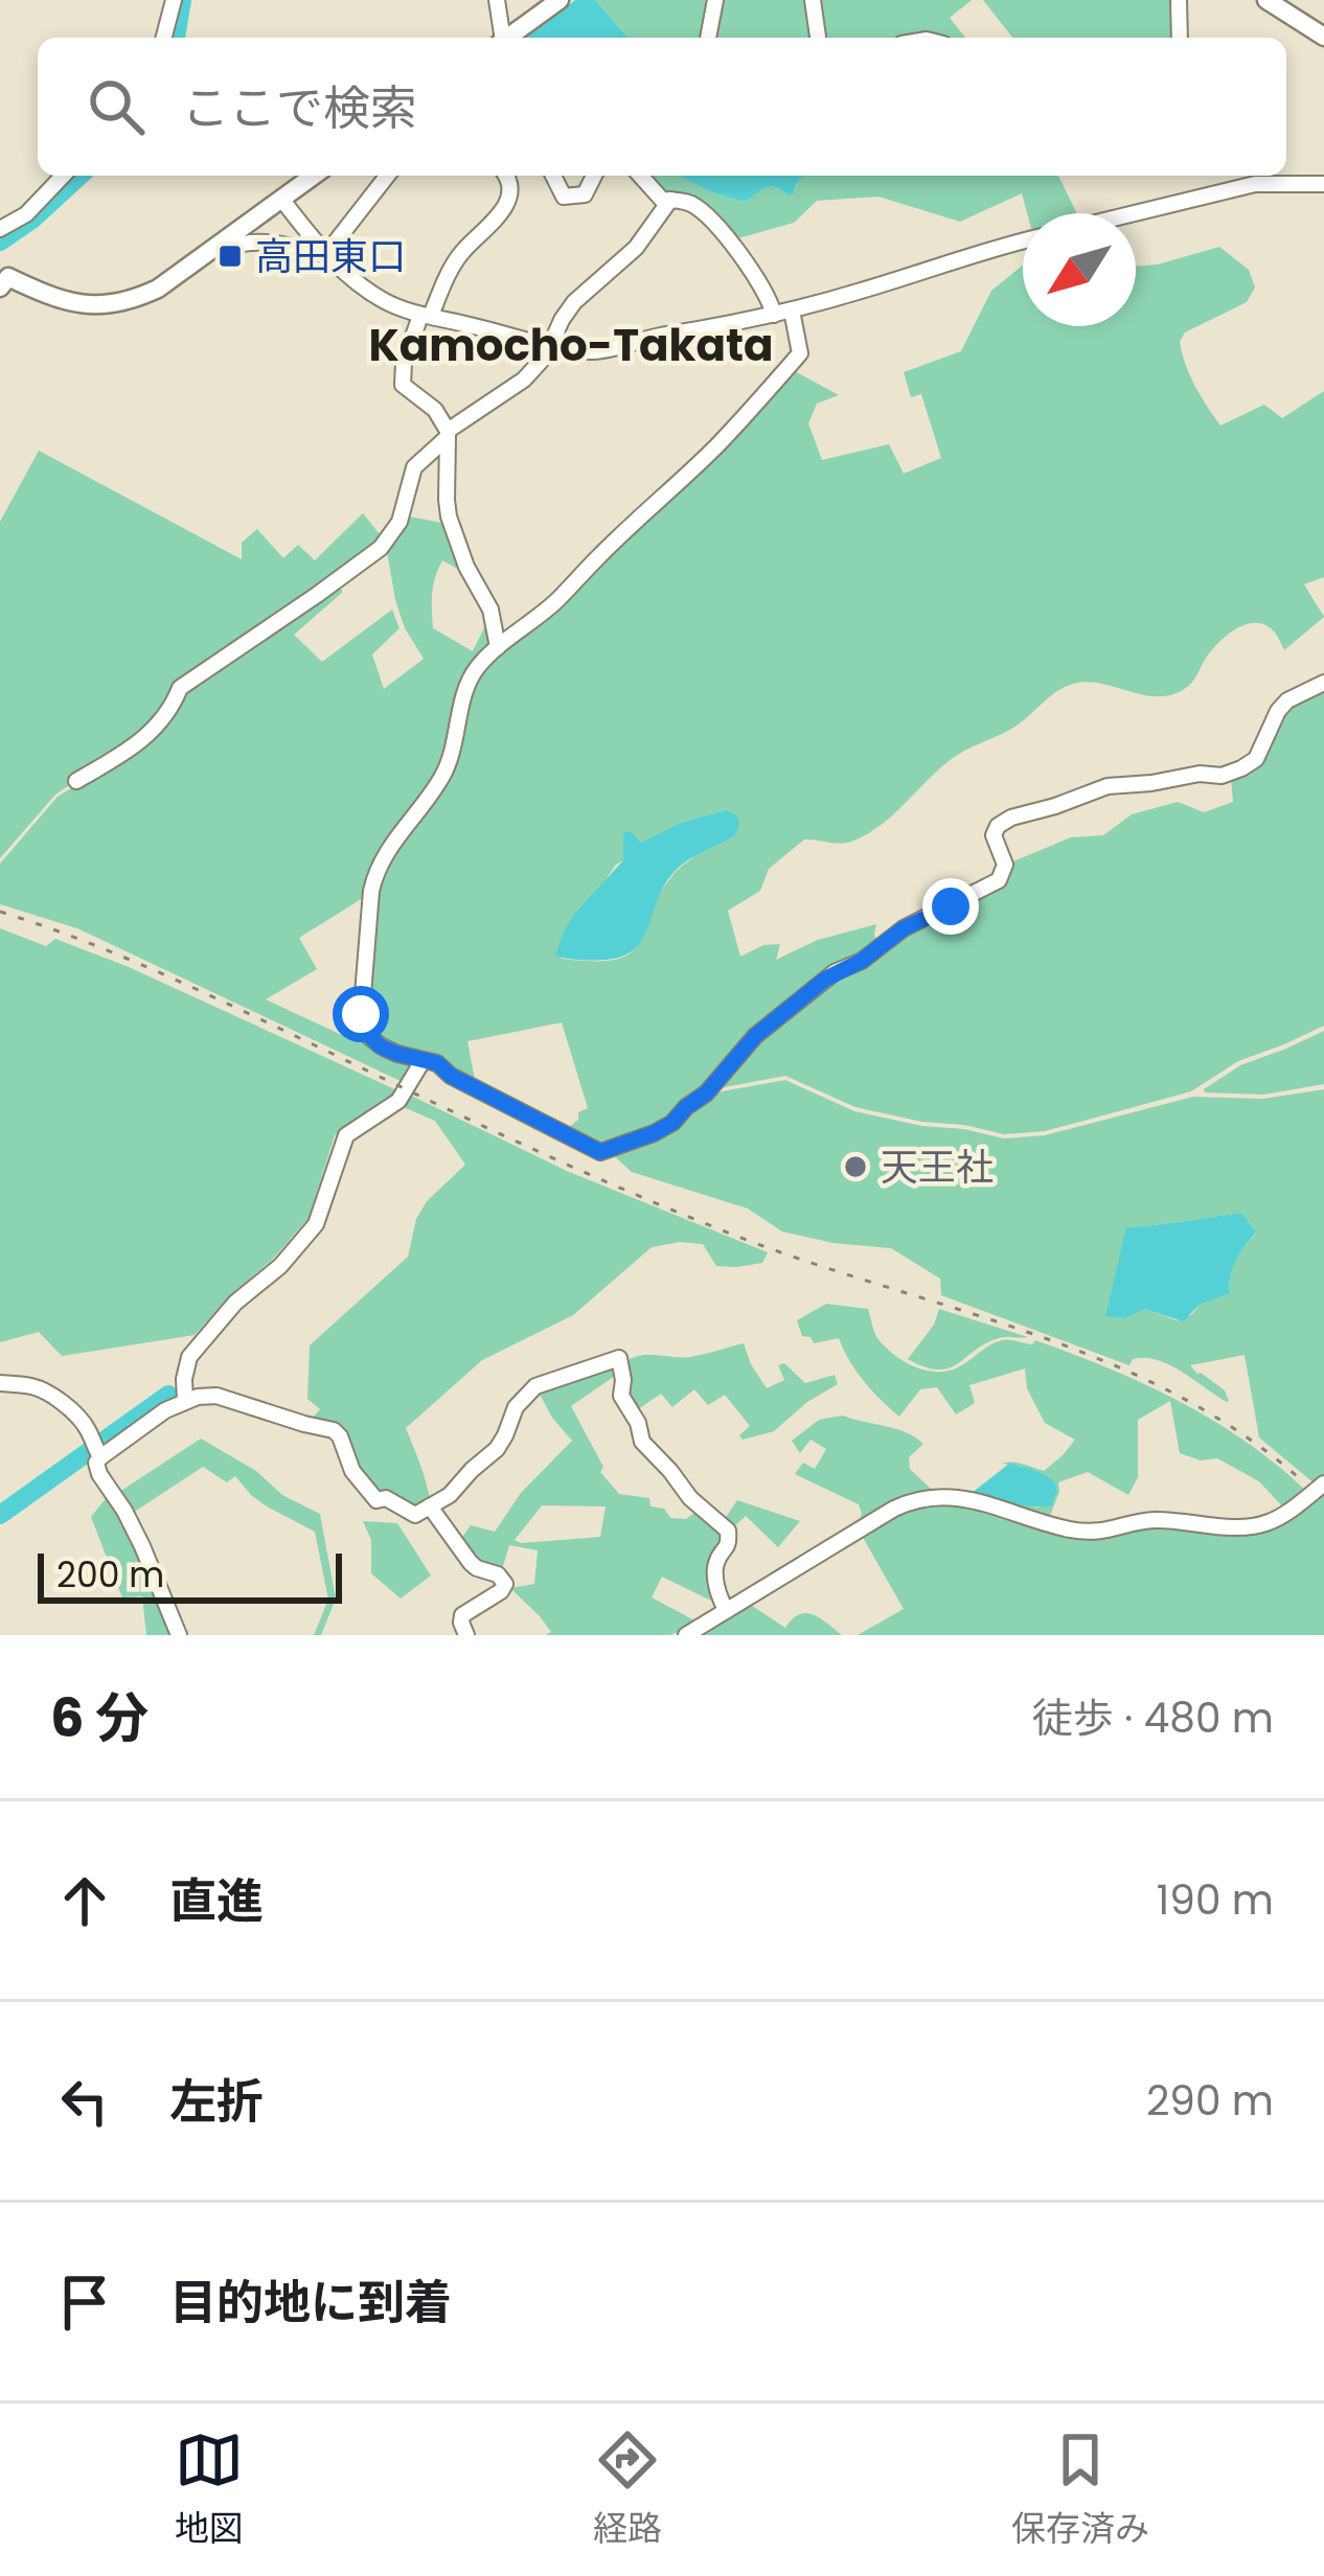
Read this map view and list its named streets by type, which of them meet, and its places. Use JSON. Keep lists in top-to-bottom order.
{
  "districts": ["Kamocho-Takata"],
  "places": {
    "transit": ["高田東口"],
    "other": ["天王社"]
  },
  "scale_bar": "200 m",
  "north": "bottom left",
  "page": {
    "search": "ここで検索",
    "scale": "200 m",
    "heading": ["6 分", "徒歩 · 480 m"],
    "list": [
      ["直進", "190 m"],
      ["左折", "290 m"],
      "目的地に到着"
    ],
    "nav": ["地図", "経路", "保存済み"]
  }
}
